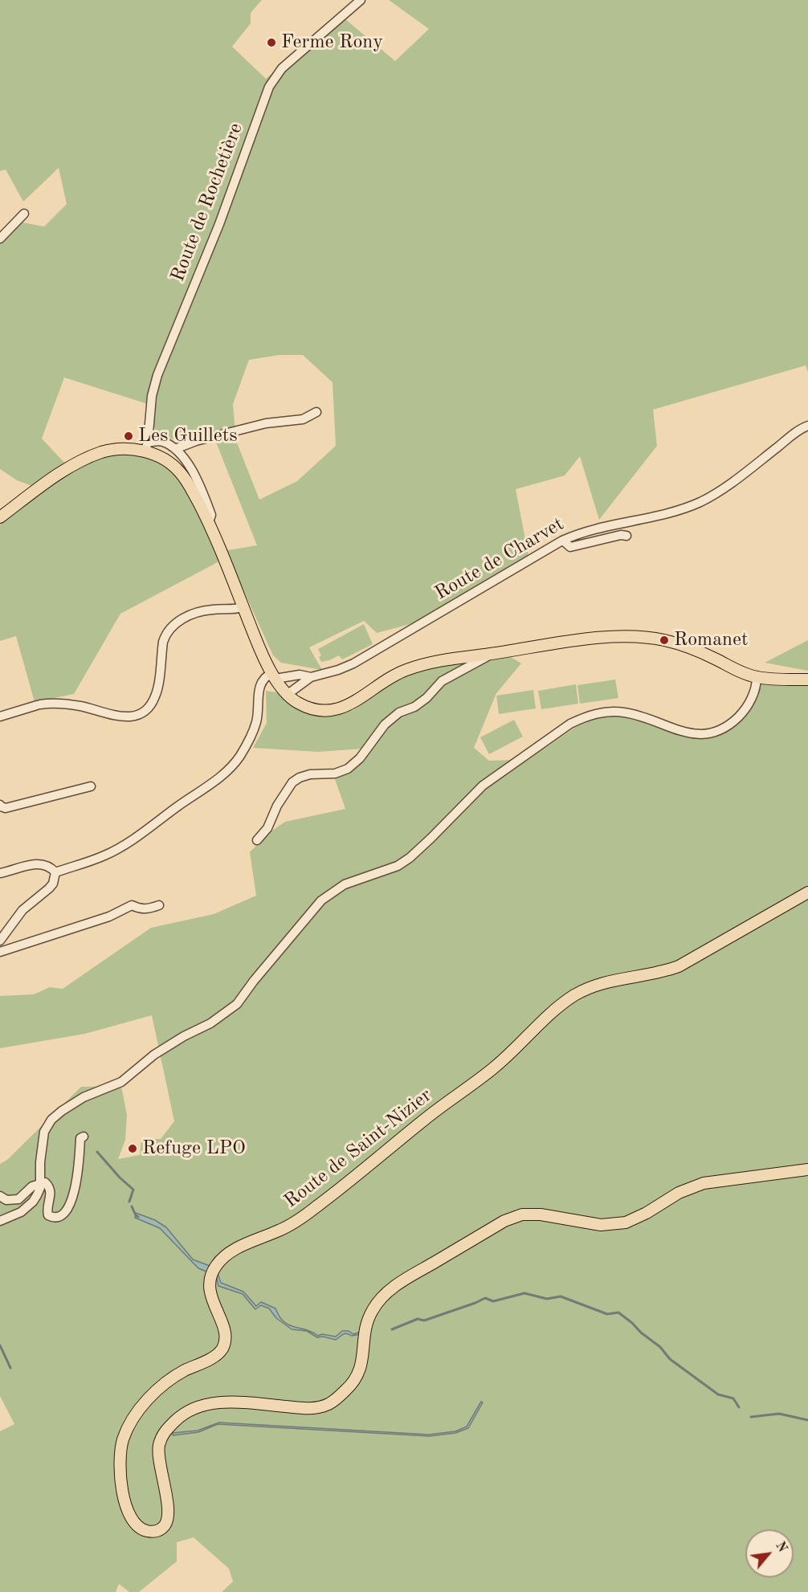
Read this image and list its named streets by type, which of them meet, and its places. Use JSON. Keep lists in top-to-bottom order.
{
  "streets": {
    "main road": ["Route de Saint-Nizier"],
    "street": ["Route de Rochetière", "Route de Charvet"]
  },
  "places": [
    "Ferme Rony",
    "Les Guillets",
    "Romanet",
    "Refuge LPO"
  ],
  "north": "top right"
}
